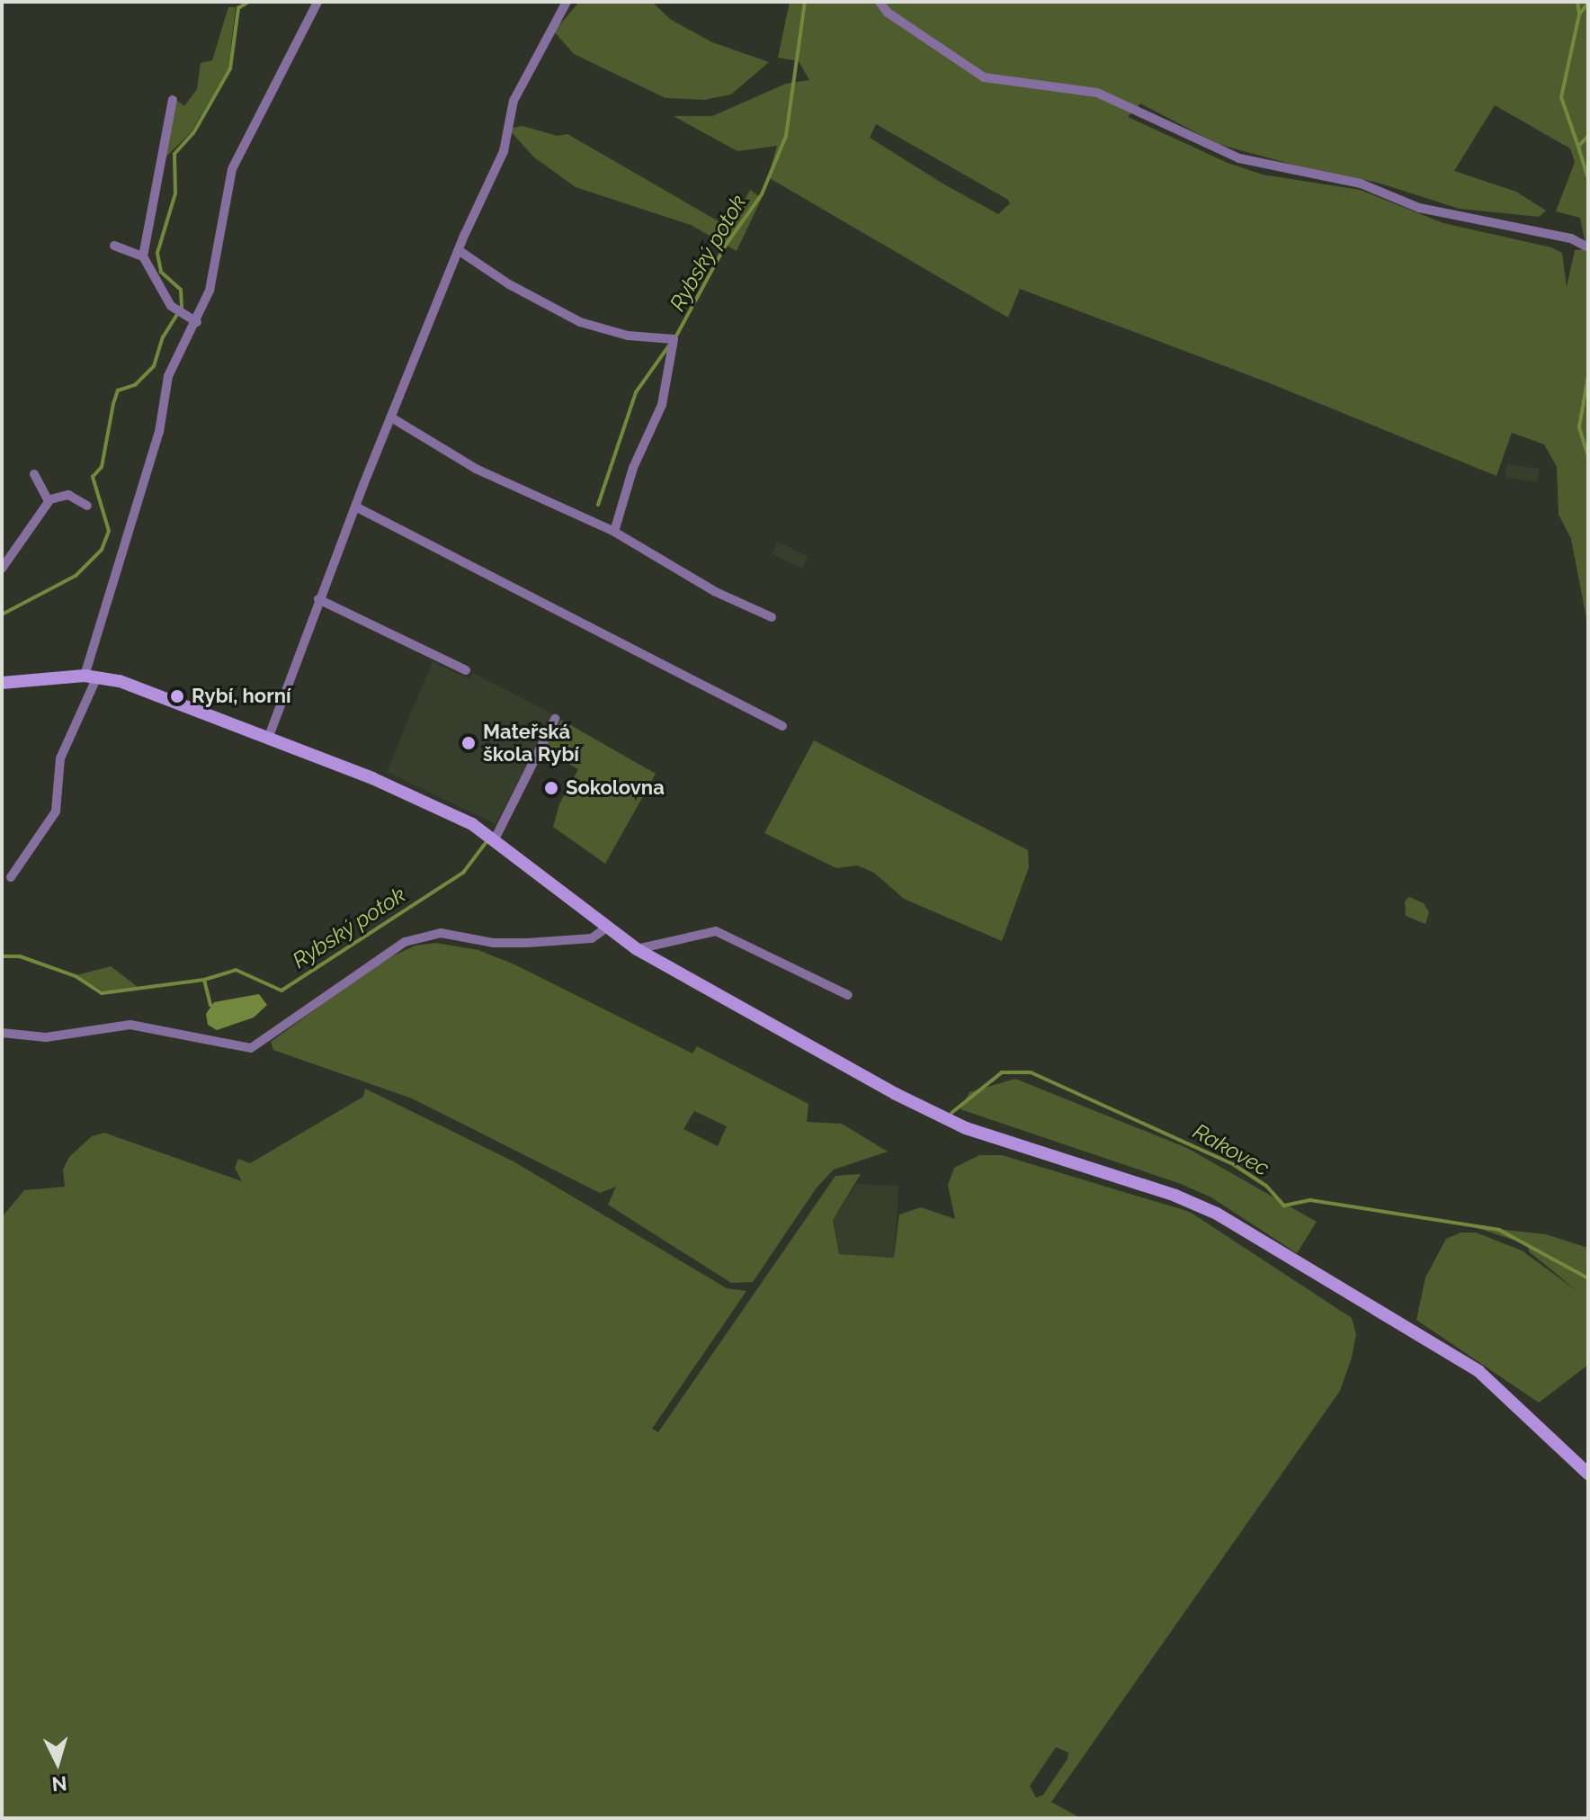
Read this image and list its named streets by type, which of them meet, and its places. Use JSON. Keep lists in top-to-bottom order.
{
  "water": ["Rybský potok", "Rakovec"],
  "places": ["Rybí, horní", "Mateřská škola Rybí", "Sokolovna"],
  "north": "bottom"
}
